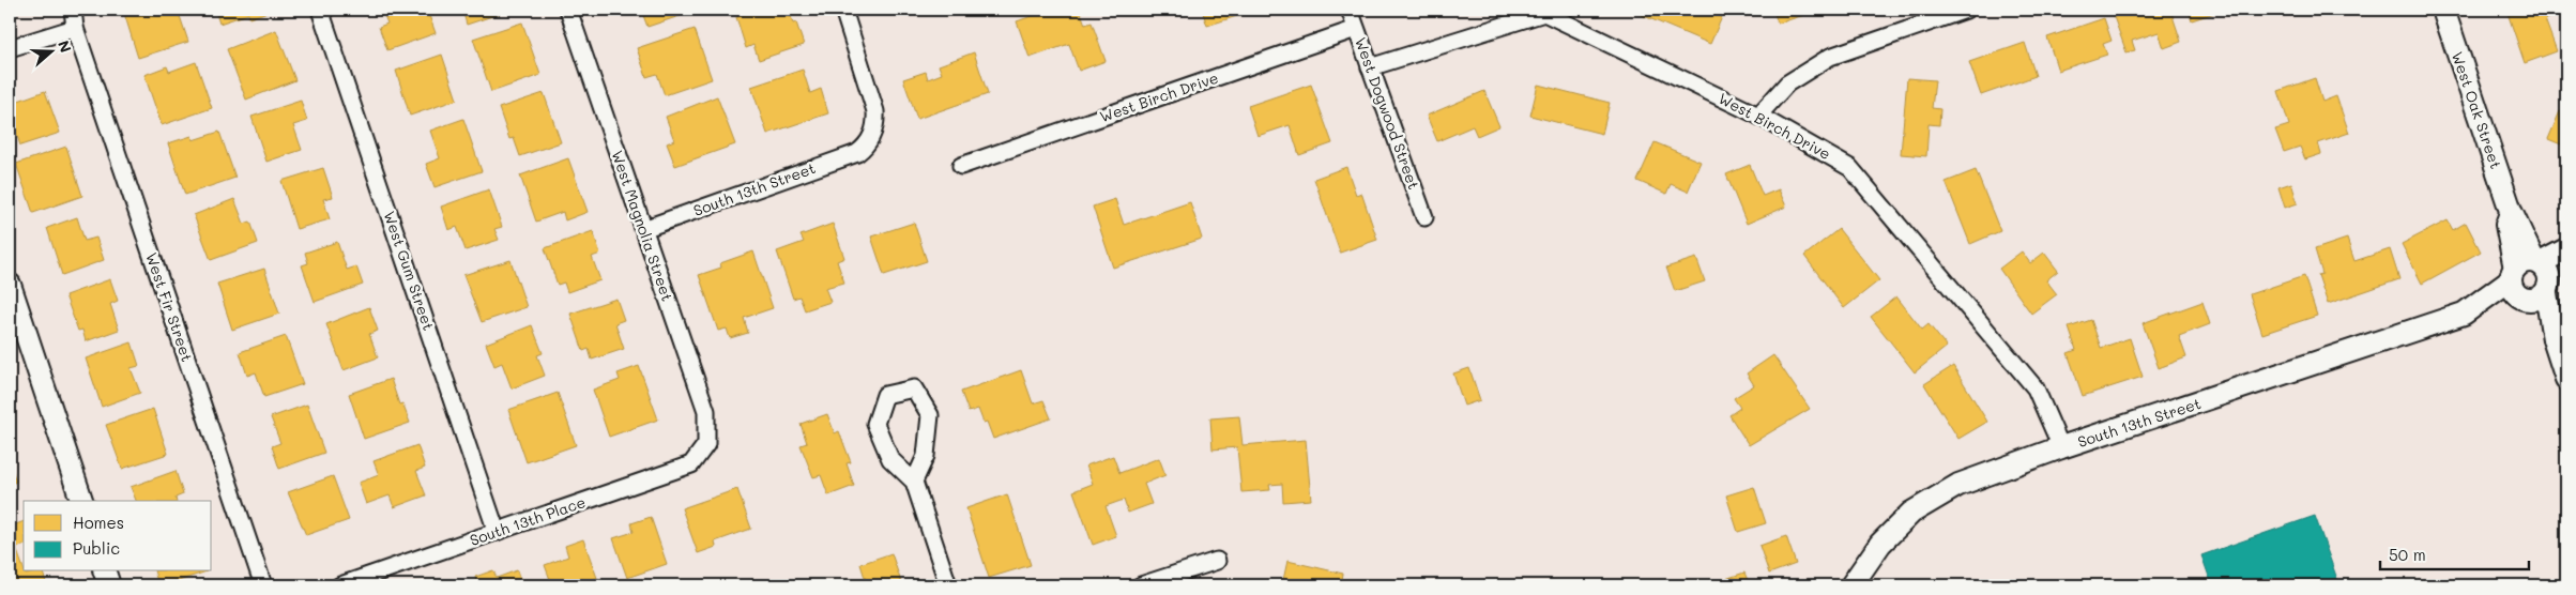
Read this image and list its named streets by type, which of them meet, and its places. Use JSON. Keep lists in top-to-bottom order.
{
  "streets": {
    "street": [
      "West Birch Drive",
      "West Oak Street",
      "West Dogwood Street",
      "South 13th Street",
      "West Magnolia Street",
      "West Gum Street",
      "West Fir Street",
      "South 13th Place"
    ]
  },
  "crossings": [
    ["West Birch Drive", "West Dogwood Street"],
    ["West Birch Drive", "South 13th Street"],
    ["West Oak Street", "South 13th Street"],
    ["South 13th Street", "West Magnolia Street"],
    ["West Magnolia Street", "South 13th Place"],
    ["West Gum Street", "South 13th Place"]
  ],
  "legend": ["Homes", "Public"],
  "scale_bar": "50 m",
  "north": "right"
}
